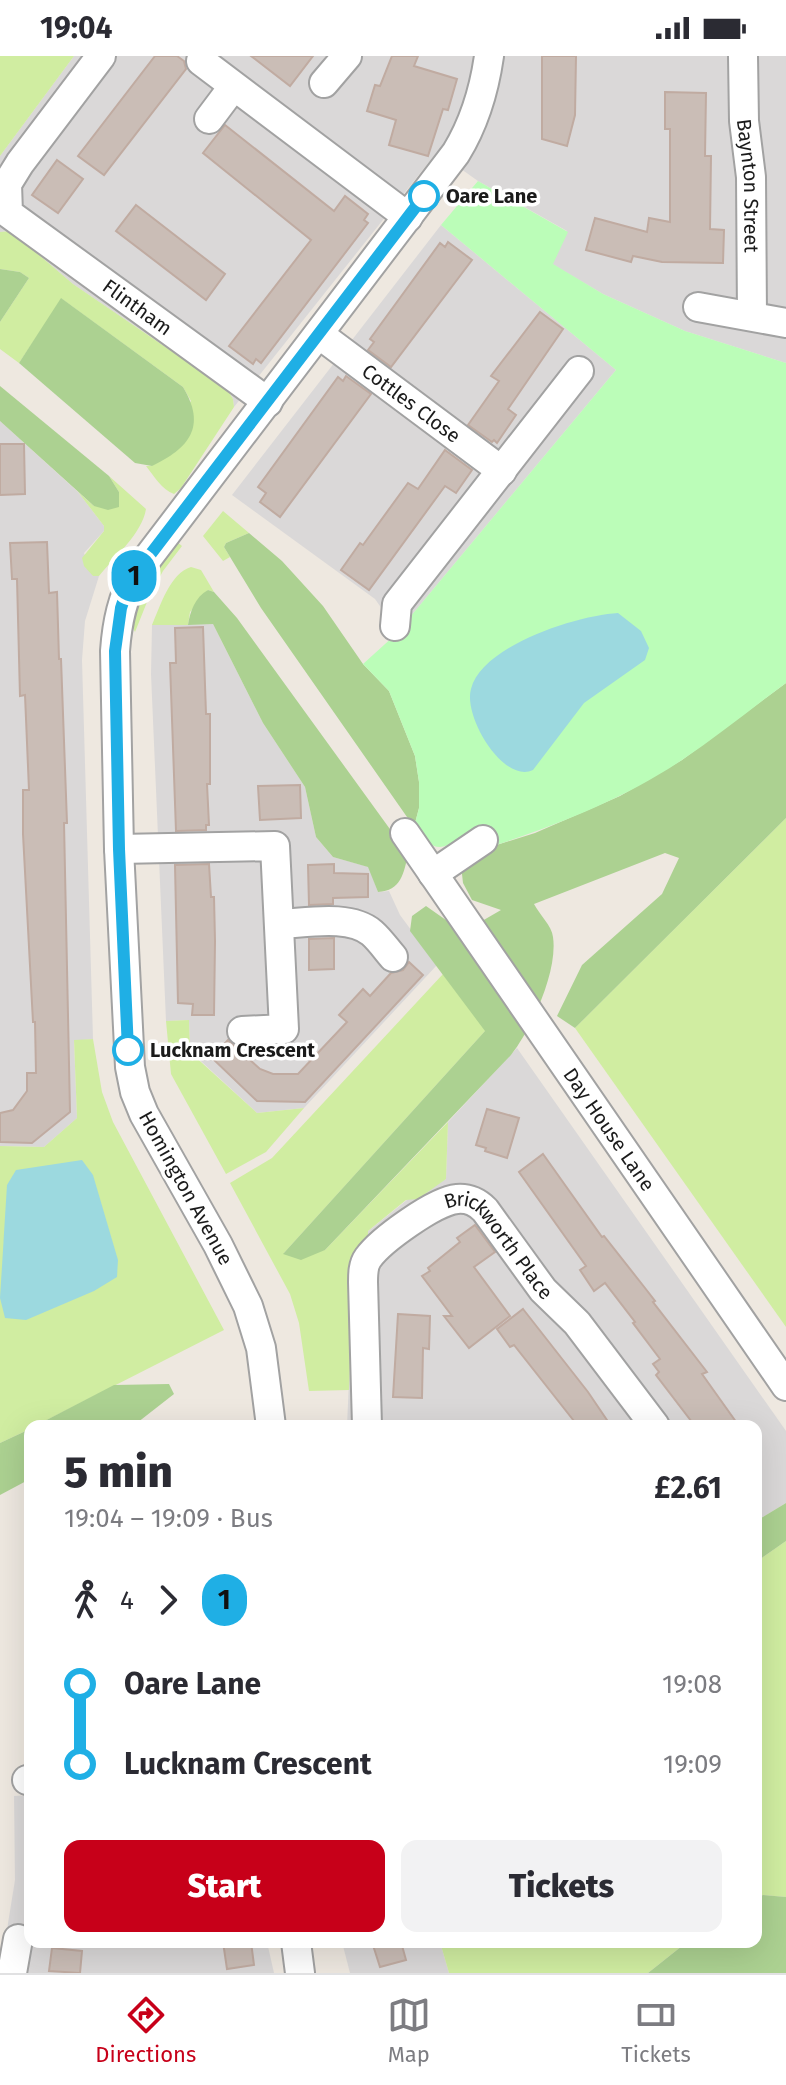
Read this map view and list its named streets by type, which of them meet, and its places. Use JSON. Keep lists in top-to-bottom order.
{
  "streets": {
    "street": [
      "Baynton Street",
      "Flintham",
      "Cottles Close",
      "Day House Lane",
      "Homington Avenue",
      "Brickworth Place"
    ]
  },
  "crossings": [
    ["Flintham", "Homington Avenue"],
    ["Cottles Close", "Homington Avenue"]
  ],
  "places": ["Oare Lane", "Lucknam Crescent"],
  "lines": ["bus line 1"],
  "page": {
    "status": "19:04",
    "on_map": "1",
    "heading": ["5 min", "19:04 – 19:09 · Bus", "£2.61"],
    "legs": ["4", "1"],
    "list": [
      {
        "name": "Oare Lane",
        "value": "19:08"
      },
      {
        "name": "Lucknam Crescent",
        "value": "19:09"
      }
    ],
    "buttons": ["Start", "Tickets"],
    "tabs": ["Directions", "Map", "Tickets"]
  }
}
